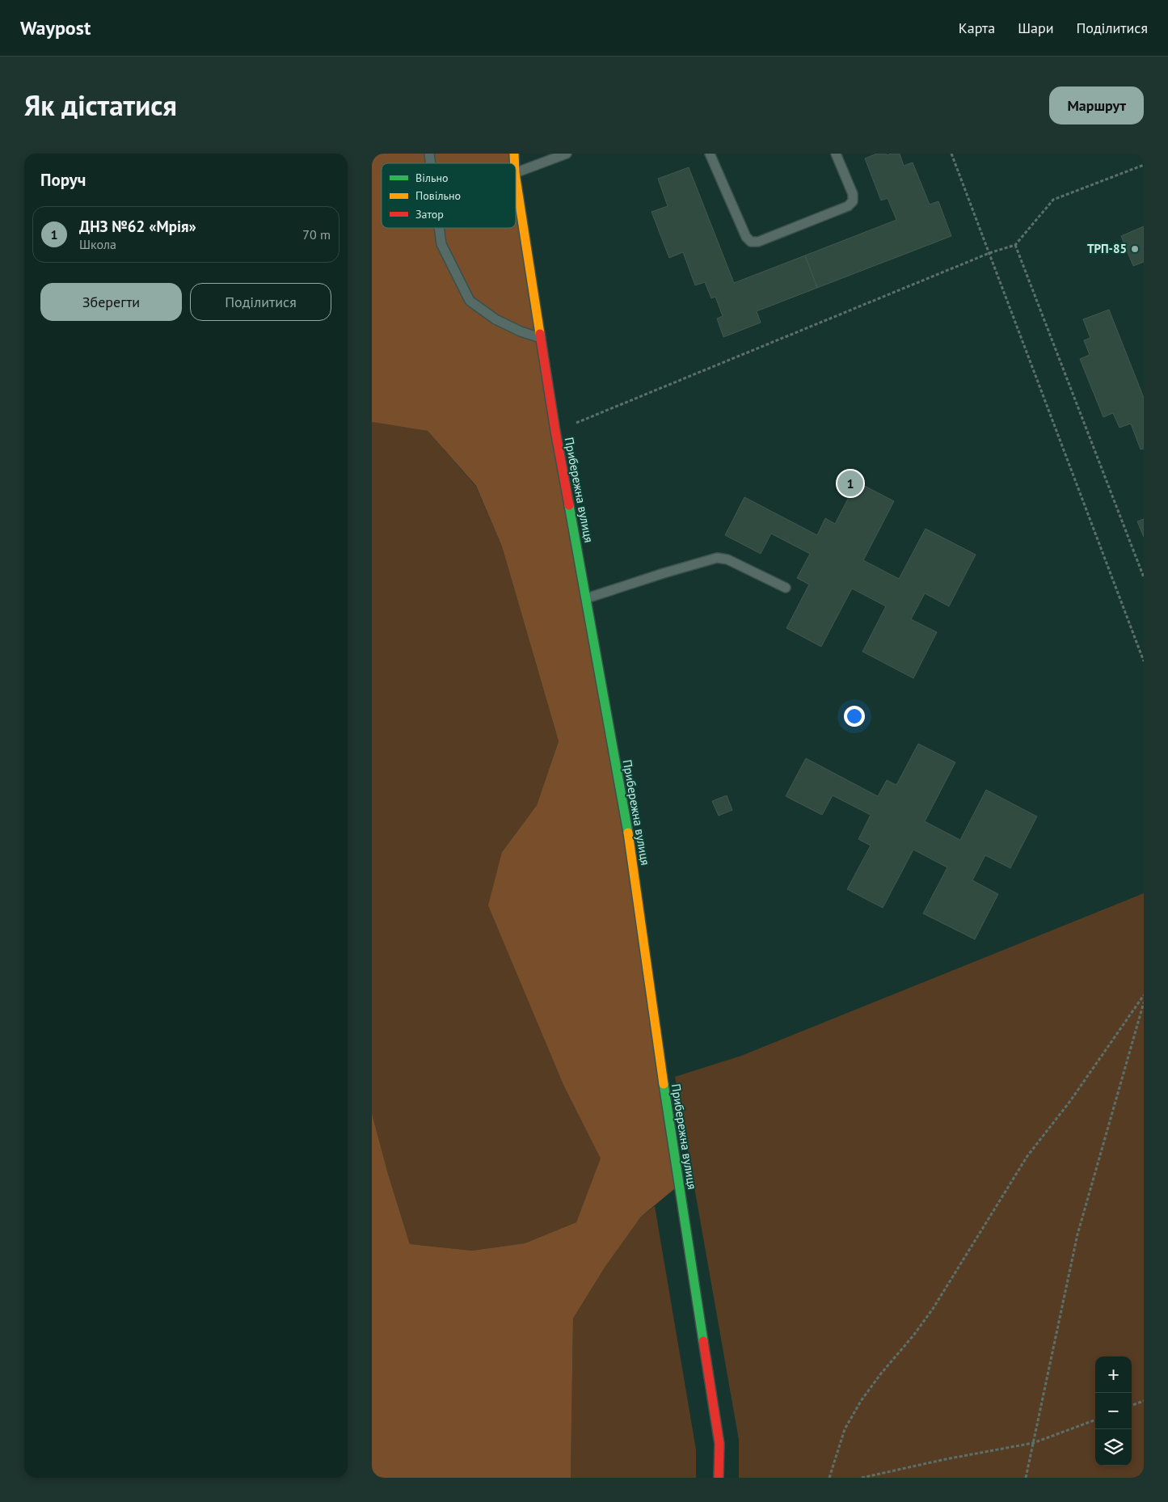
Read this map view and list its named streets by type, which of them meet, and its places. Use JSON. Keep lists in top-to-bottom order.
{
  "streets": {
    "street": ["Прибережна вулиця"]
  },
  "places": ["ТРП-85"],
  "legend": ["Вільно", "Повільно", "Затор"],
  "page": {
    "header": "Waypost",
    "nav": ["Карта", "Шари", "Поділитися"],
    "title": "Як дістатися",
    "buttons": [
      "Маршрут",
      ["Зберегти", "Поділитися"]
    ],
    "heading": "Поруч",
    "list": [
      {
        "mark": "1",
        "name": "ДНЗ №62 «Мрія»",
        "note": "Школа",
        "value": "70 m"
      }
    ],
    "pins": "1",
    "map_buttons": ["+", "−"]
  }
}
